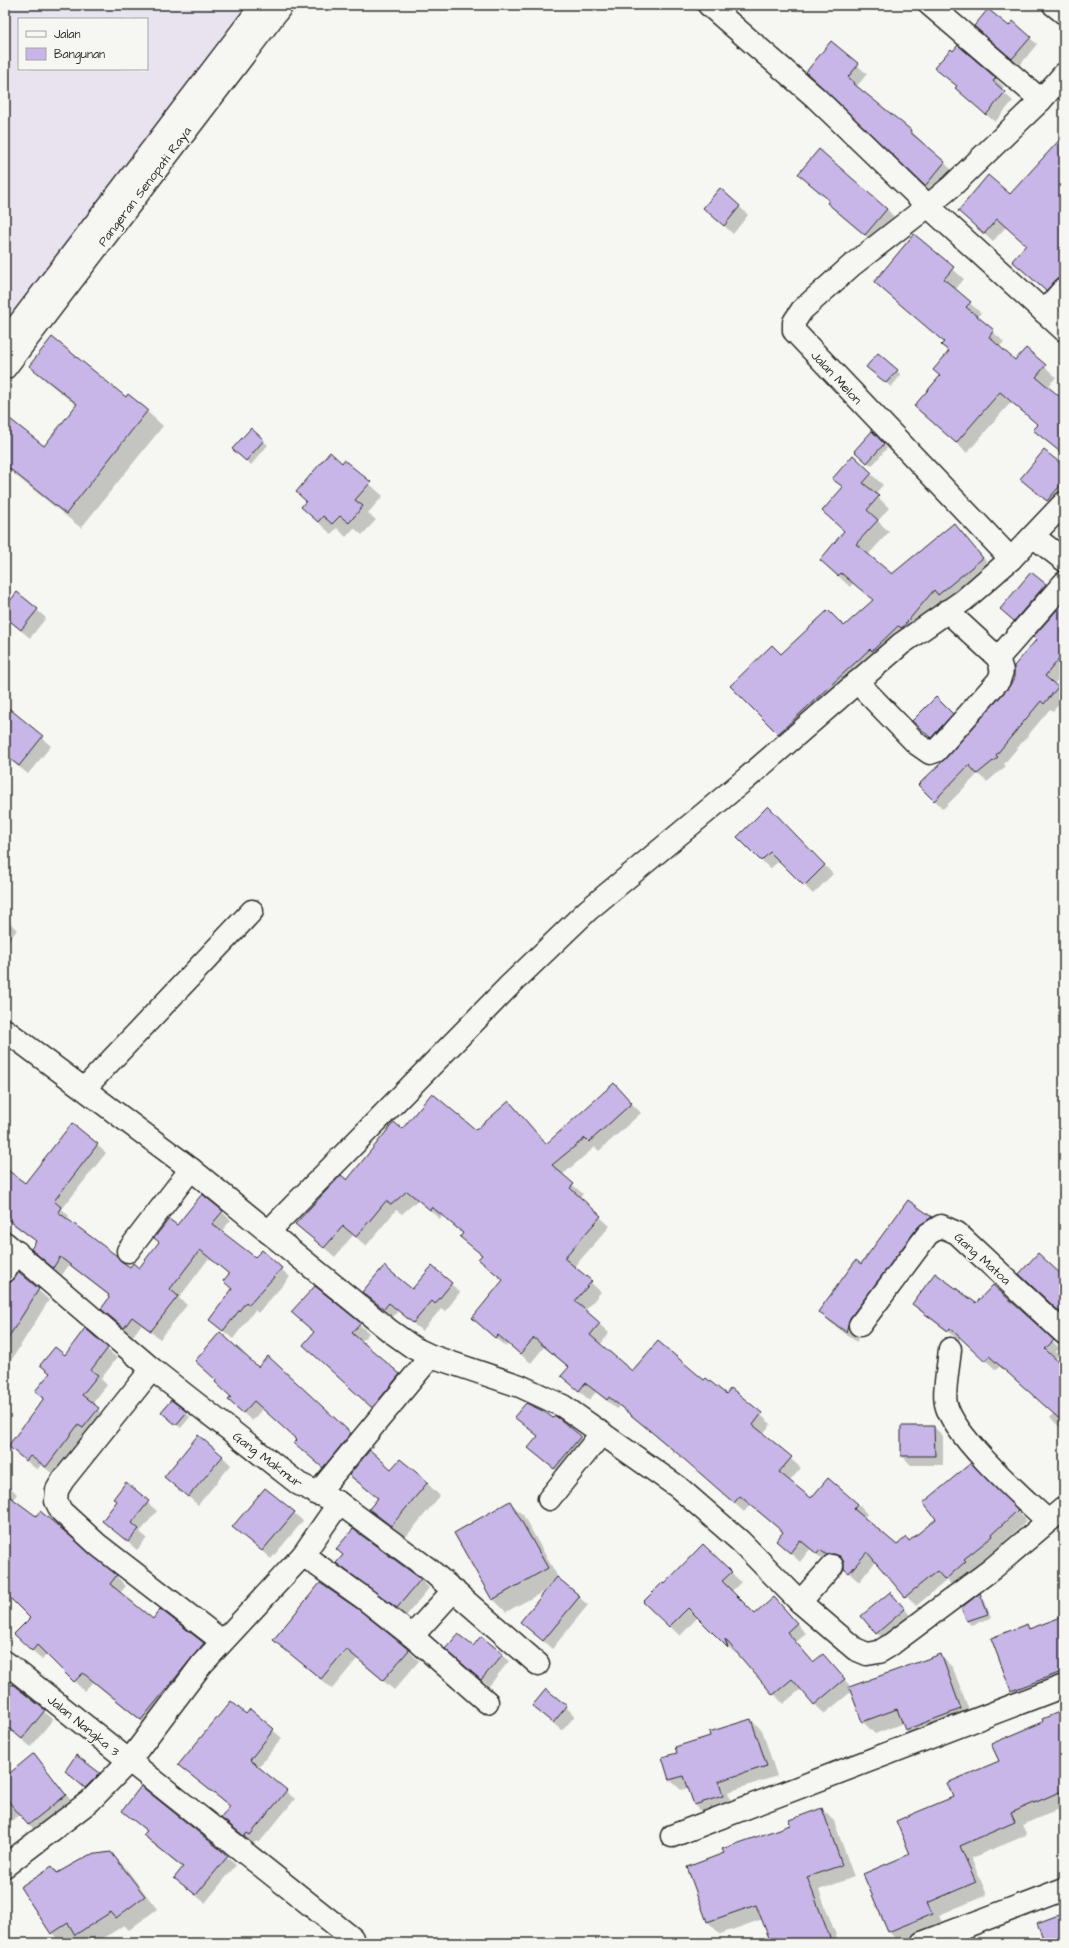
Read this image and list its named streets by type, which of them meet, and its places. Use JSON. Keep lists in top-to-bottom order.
{
  "streets": {
    "street": [
      "Pangeran Senopati Raya",
      "Jalan Melon",
      "Gang Matoa",
      "Gang Makmur",
      "Jalan Nangka 3"
    ]
  },
  "legend": ["Jalan", "Bangunan"]
}
